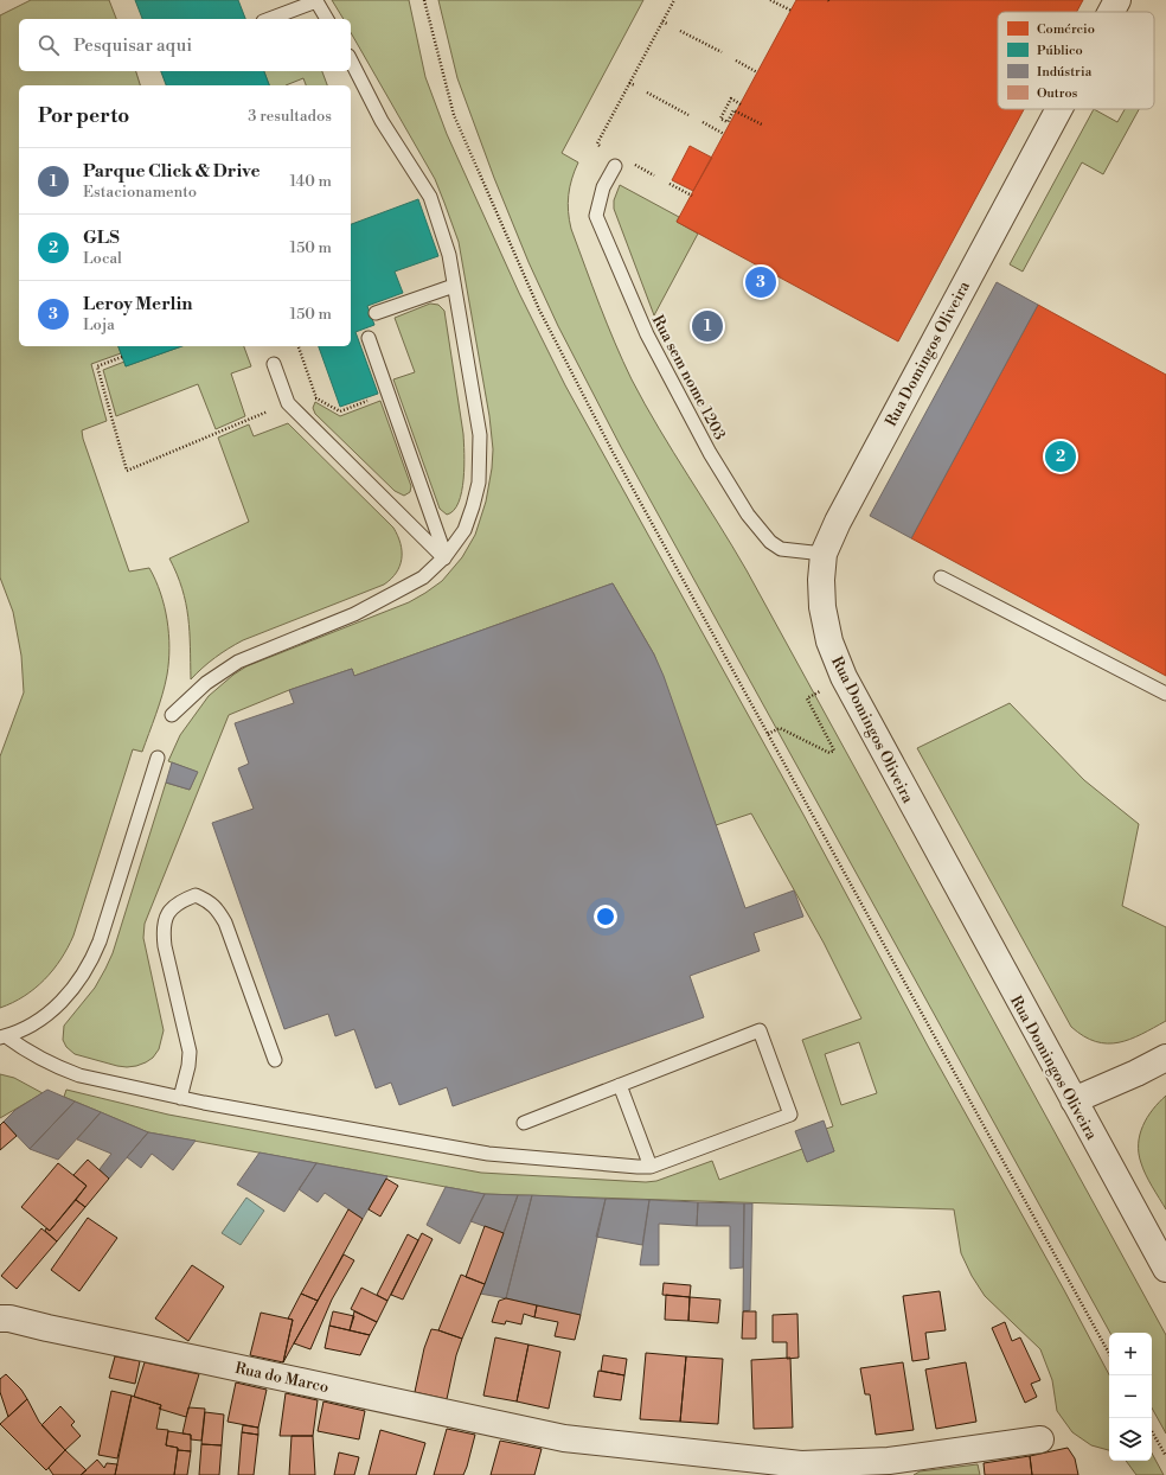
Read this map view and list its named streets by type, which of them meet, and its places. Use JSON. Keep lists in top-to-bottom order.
{
  "streets": {
    "street": ["Rua Domingos Oliveira", "Rua do Marco"],
    "lane": ["Rua sem nome 1203"]
  },
  "crossings": [
    ["Rua Domingos Oliveira", "Rua sem nome 1203"]
  ],
  "legend": [
    "Comércio",
    "Público",
    "Indústria",
    "Outros"
  ],
  "page": {
    "search": "Pesquisar aqui",
    "heading": ["Por perto", "3 resultados"],
    "list": [
      {
        "mark": "1",
        "name": "Parque Click & Drive",
        "note": "Estacionamento",
        "value": "140 m"
      },
      {
        "mark": "2",
        "name": "GLS",
        "note": "Local",
        "value": "150 m"
      },
      {
        "mark": "3",
        "name": "Leroy Merlin",
        "note": "Loja",
        "value": "150 m"
      }
    ],
    "pins": ["3", "1", "2"],
    "map_buttons": ["+", "−"]
  }
}
